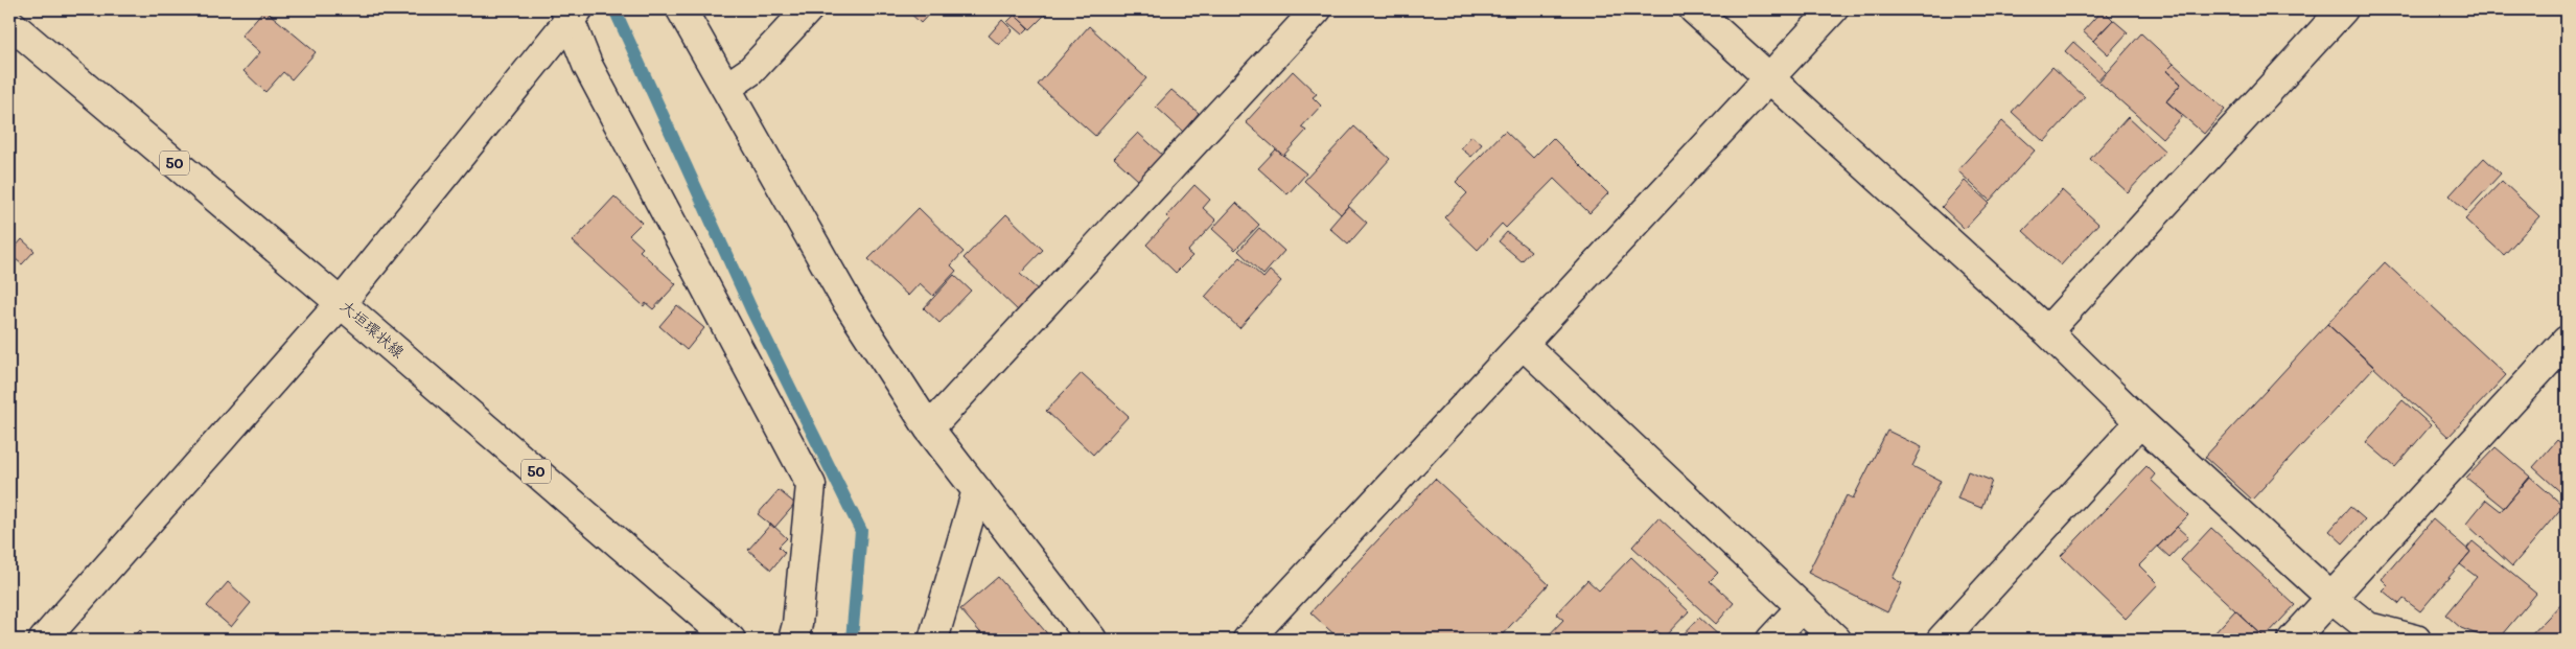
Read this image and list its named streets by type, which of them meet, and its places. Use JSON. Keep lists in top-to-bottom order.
{
  "streets": {
    "street": ["50", "大垣環状線"]
  }
}
